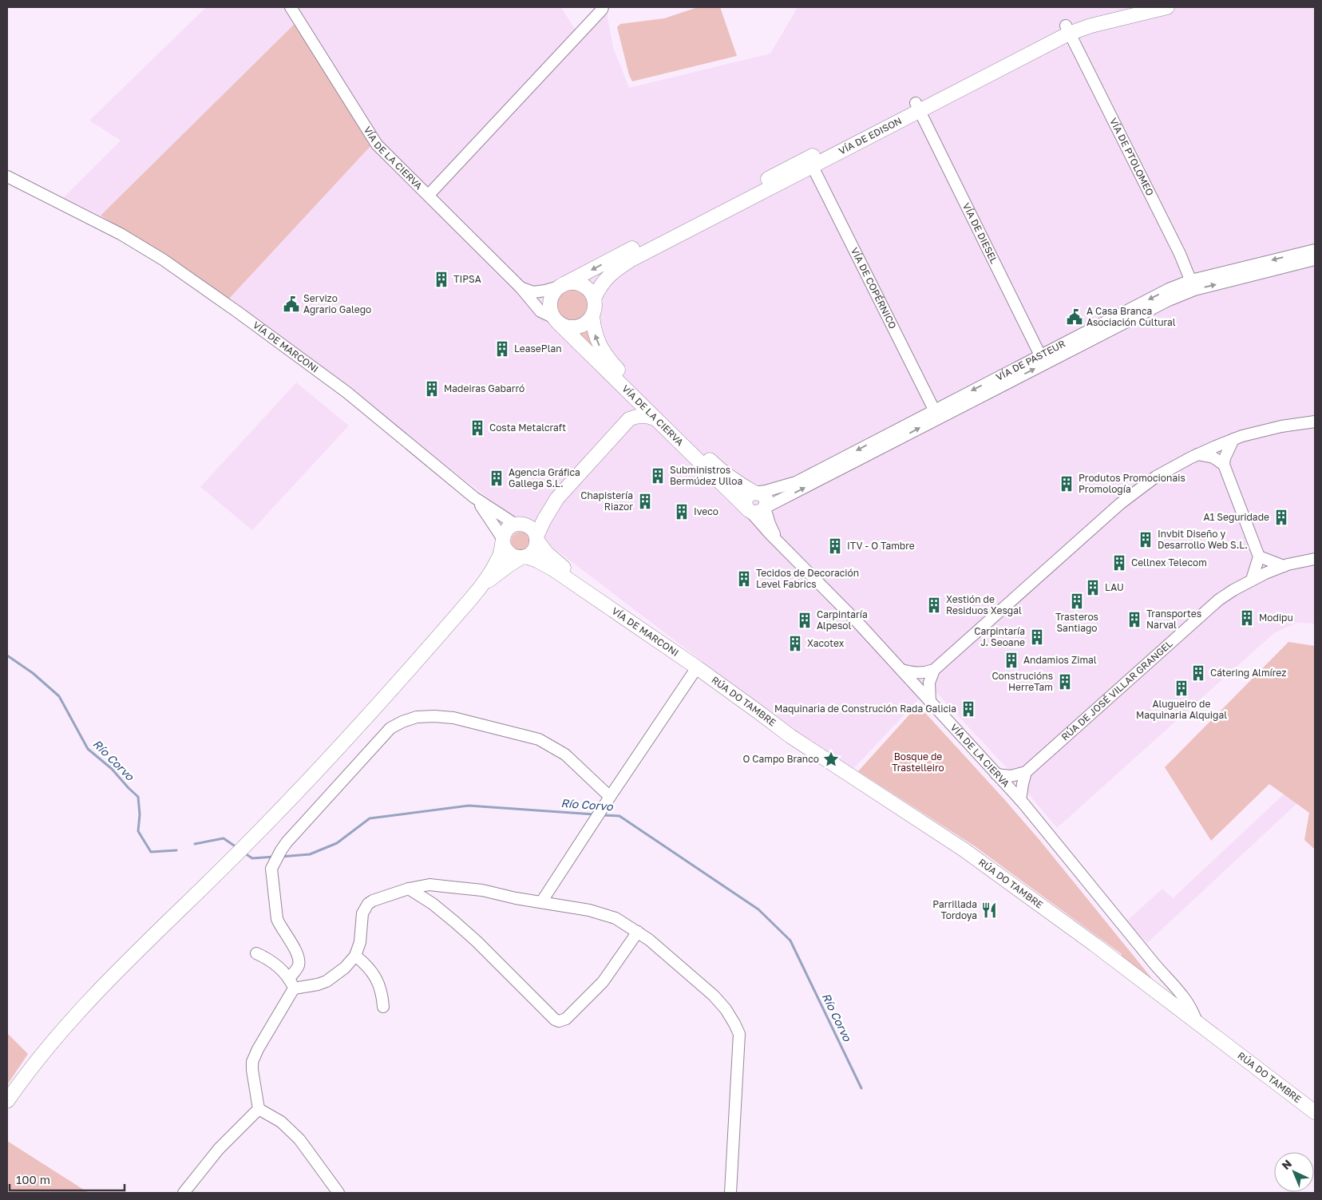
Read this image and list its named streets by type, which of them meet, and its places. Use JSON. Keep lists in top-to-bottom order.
{
  "streets": {
    "main road": [
      "VÍA DE EDISON",
      "VÍA DE LA CIERVA",
      "VÍA DE MARCONI",
      "RÚA DO TAMBRE"
    ],
    "street": [
      "VÍA DE PTOLOMEO",
      "VÍA DE DIESEL",
      "VÍA DE COPÉRNICO",
      "VÍA DE PASTEUR",
      "RÚA DE JOSÉ VILLAR GRANGEL"
    ]
  },
  "crossings": [
    ["VÍA DE EDISON", "VÍA DE LA CIERVA"],
    ["VÍA DE EDISON", "VÍA DE PTOLOMEO"],
    ["VÍA DE EDISON", "VÍA DE DIESEL"],
    ["VÍA DE EDISON", "VÍA DE COPÉRNICO"],
    ["VÍA DE LA CIERVA", "VÍA DE PASTEUR"],
    ["VÍA DE LA CIERVA", "RÚA DE JOSÉ VILLAR GRANGEL"],
    ["VÍA DE LA CIERVA", "RÚA DO TAMBRE"],
    ["VÍA DE PTOLOMEO", "VÍA DE PASTEUR"],
    ["VÍA DE DIESEL", "VÍA DE PASTEUR"],
    ["VÍA DE COPÉRNICO", "VÍA DE PASTEUR"],
    ["VÍA DE MARCONI", "RÚA DO TAMBRE"]
  ],
  "water": ["Río Corvo"],
  "parks": ["Bosque de Trastelleiro"],
  "places": {
    "building": [
      "TIPSA",
      "LeasePlan",
      "Madeiras Gabarró",
      "Costa Metalcraft",
      "Subministros Bermúdez Ulloa",
      "Agencia Gráfica Gallega S.L.",
      "Produtos Promocionais Promología",
      "Chapistería Riazor",
      "Iveco",
      "A1 Seguridade",
      "Invbit Diseño y Desarrollo Web S.L.",
      "ITV - O Tambre",
      "Cellnex Telecom",
      "Tecidos de Decoración Level Fabrics",
      "LAU",
      "Trasteros Santiago",
      "Xestión de Residuos Xesgal",
      "Modipu",
      "Transportes Narval",
      "Carpintaría Alpesol",
      "Carpintaría J. Seoane",
      "Xacotex",
      "Andamios Zimal",
      "Cátering Almírez",
      "Construcións HerreTam",
      "Alugueiro de Maquinaria Alquigal",
      "Maquinaria de Construción Rada Galicia"
    ],
    "public building": ["Servizo Agrario Galego", "A Casa Branca Asociación Cultural"],
    "place": ["O Campo Branco"],
    "restaurant": ["Parrillada Tordoya"]
  },
  "scale_bar": "100 m",
  "north": "top left"
}
